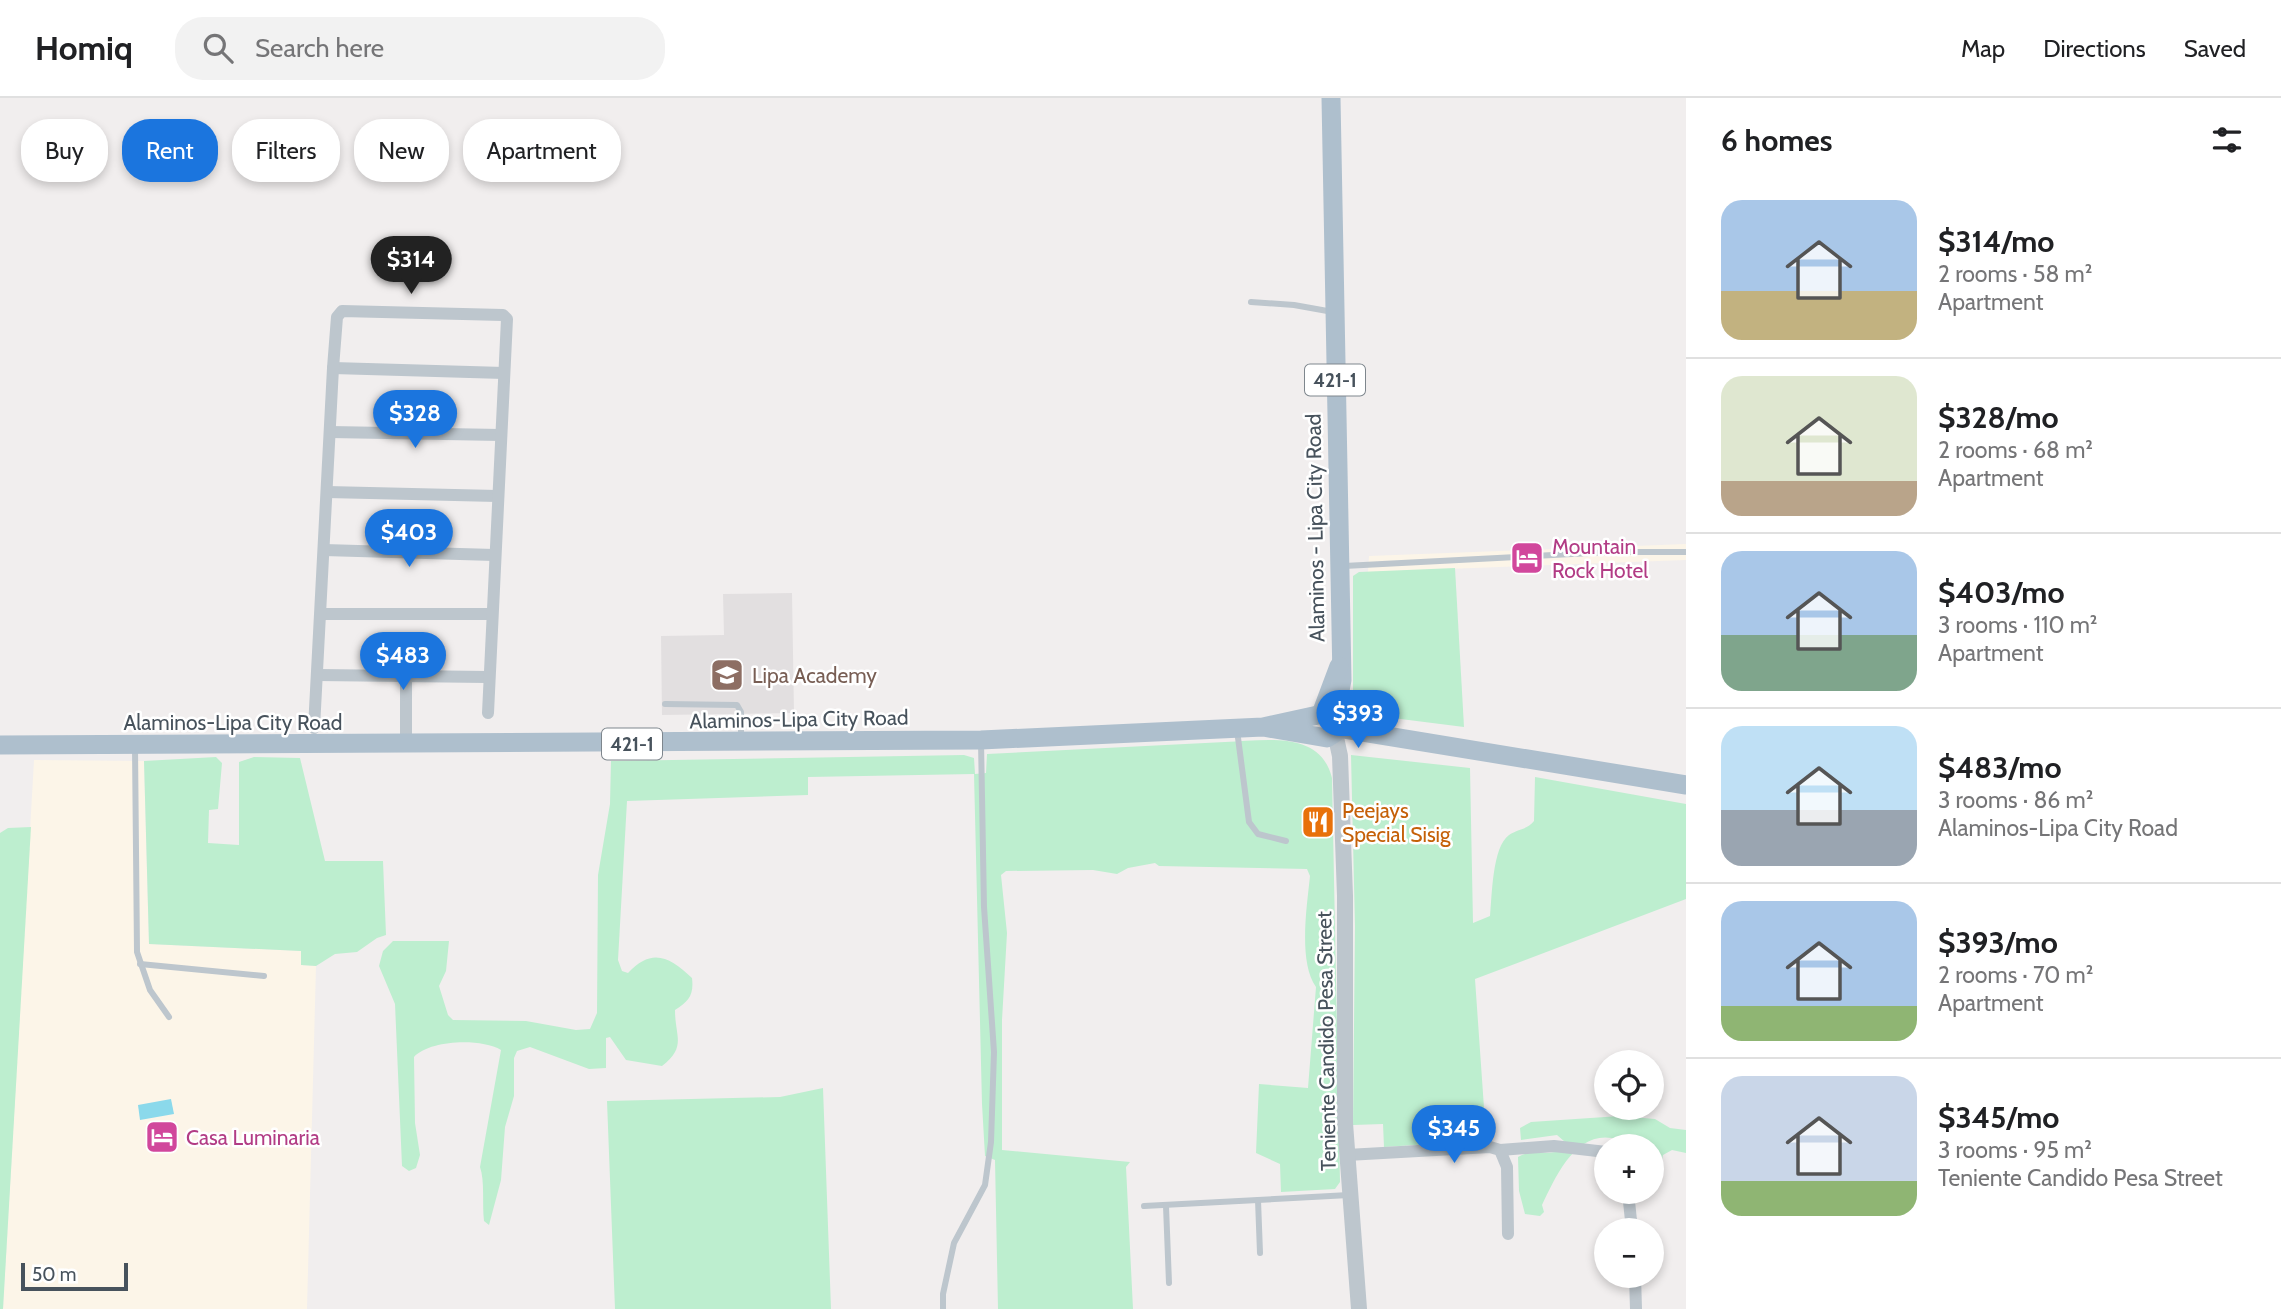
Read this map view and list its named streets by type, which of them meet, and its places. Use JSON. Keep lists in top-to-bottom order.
{
  "streets": {
    "main road": ["421-1", "Alaminos - Lipa City Road", "Alaminos-Lipa City Road"],
    "street": ["Teniente Candido Pesa Street"]
  },
  "crossings": [
    ["Alaminos - Lipa City Road", "Alaminos-Lipa City Road"],
    ["Alaminos - Lipa City Road", "Teniente Candido Pesa Street"],
    ["Alaminos-Lipa City Road", "Teniente Candido Pesa Street"]
  ],
  "places": {
    "hotel": ["Mountain Rock Hotel", "Casa Luminaria"],
    "school or university": ["Lipa Academy"],
    "restaurant": ["Peejays Special Sisig"]
  },
  "scale_bar": "50 m",
  "page": {
    "header": "Homiq",
    "search": "Search here",
    "nav": ["Map", "Directions", "Saved"],
    "heading": "6 homes",
    "chip": [
      "Buy",
      "Rent",
      "Filters",
      "New",
      "Apartment"
    ],
    "list": [
      {
        "name": "$314/mo",
        "note": "2 rooms · 58 m² · Apartment"
      },
      {
        "name": "$328/mo",
        "note": "2 rooms · 68 m² · Apartment"
      },
      {
        "name": "$403/mo",
        "note": "3 rooms · 110 m² · Apartment"
      },
      {
        "name": "$483/mo",
        "note": "3 rooms · 86 m² · Alaminos-Lipa City Road"
      },
      {
        "name": "$393/mo",
        "note": "2 rooms · 70 m² · Apartment"
      },
      {
        "name": "$345/mo",
        "note": "3 rooms · 95 m² · Teniente Candido Pesa Street"
      }
    ],
    "price": [
      "$314",
      "$328",
      "$403",
      "$483",
      "$393",
      "$345"
    ],
    "map_buttons": ["+", "−"],
    "scale": "50 m"
  }
}
